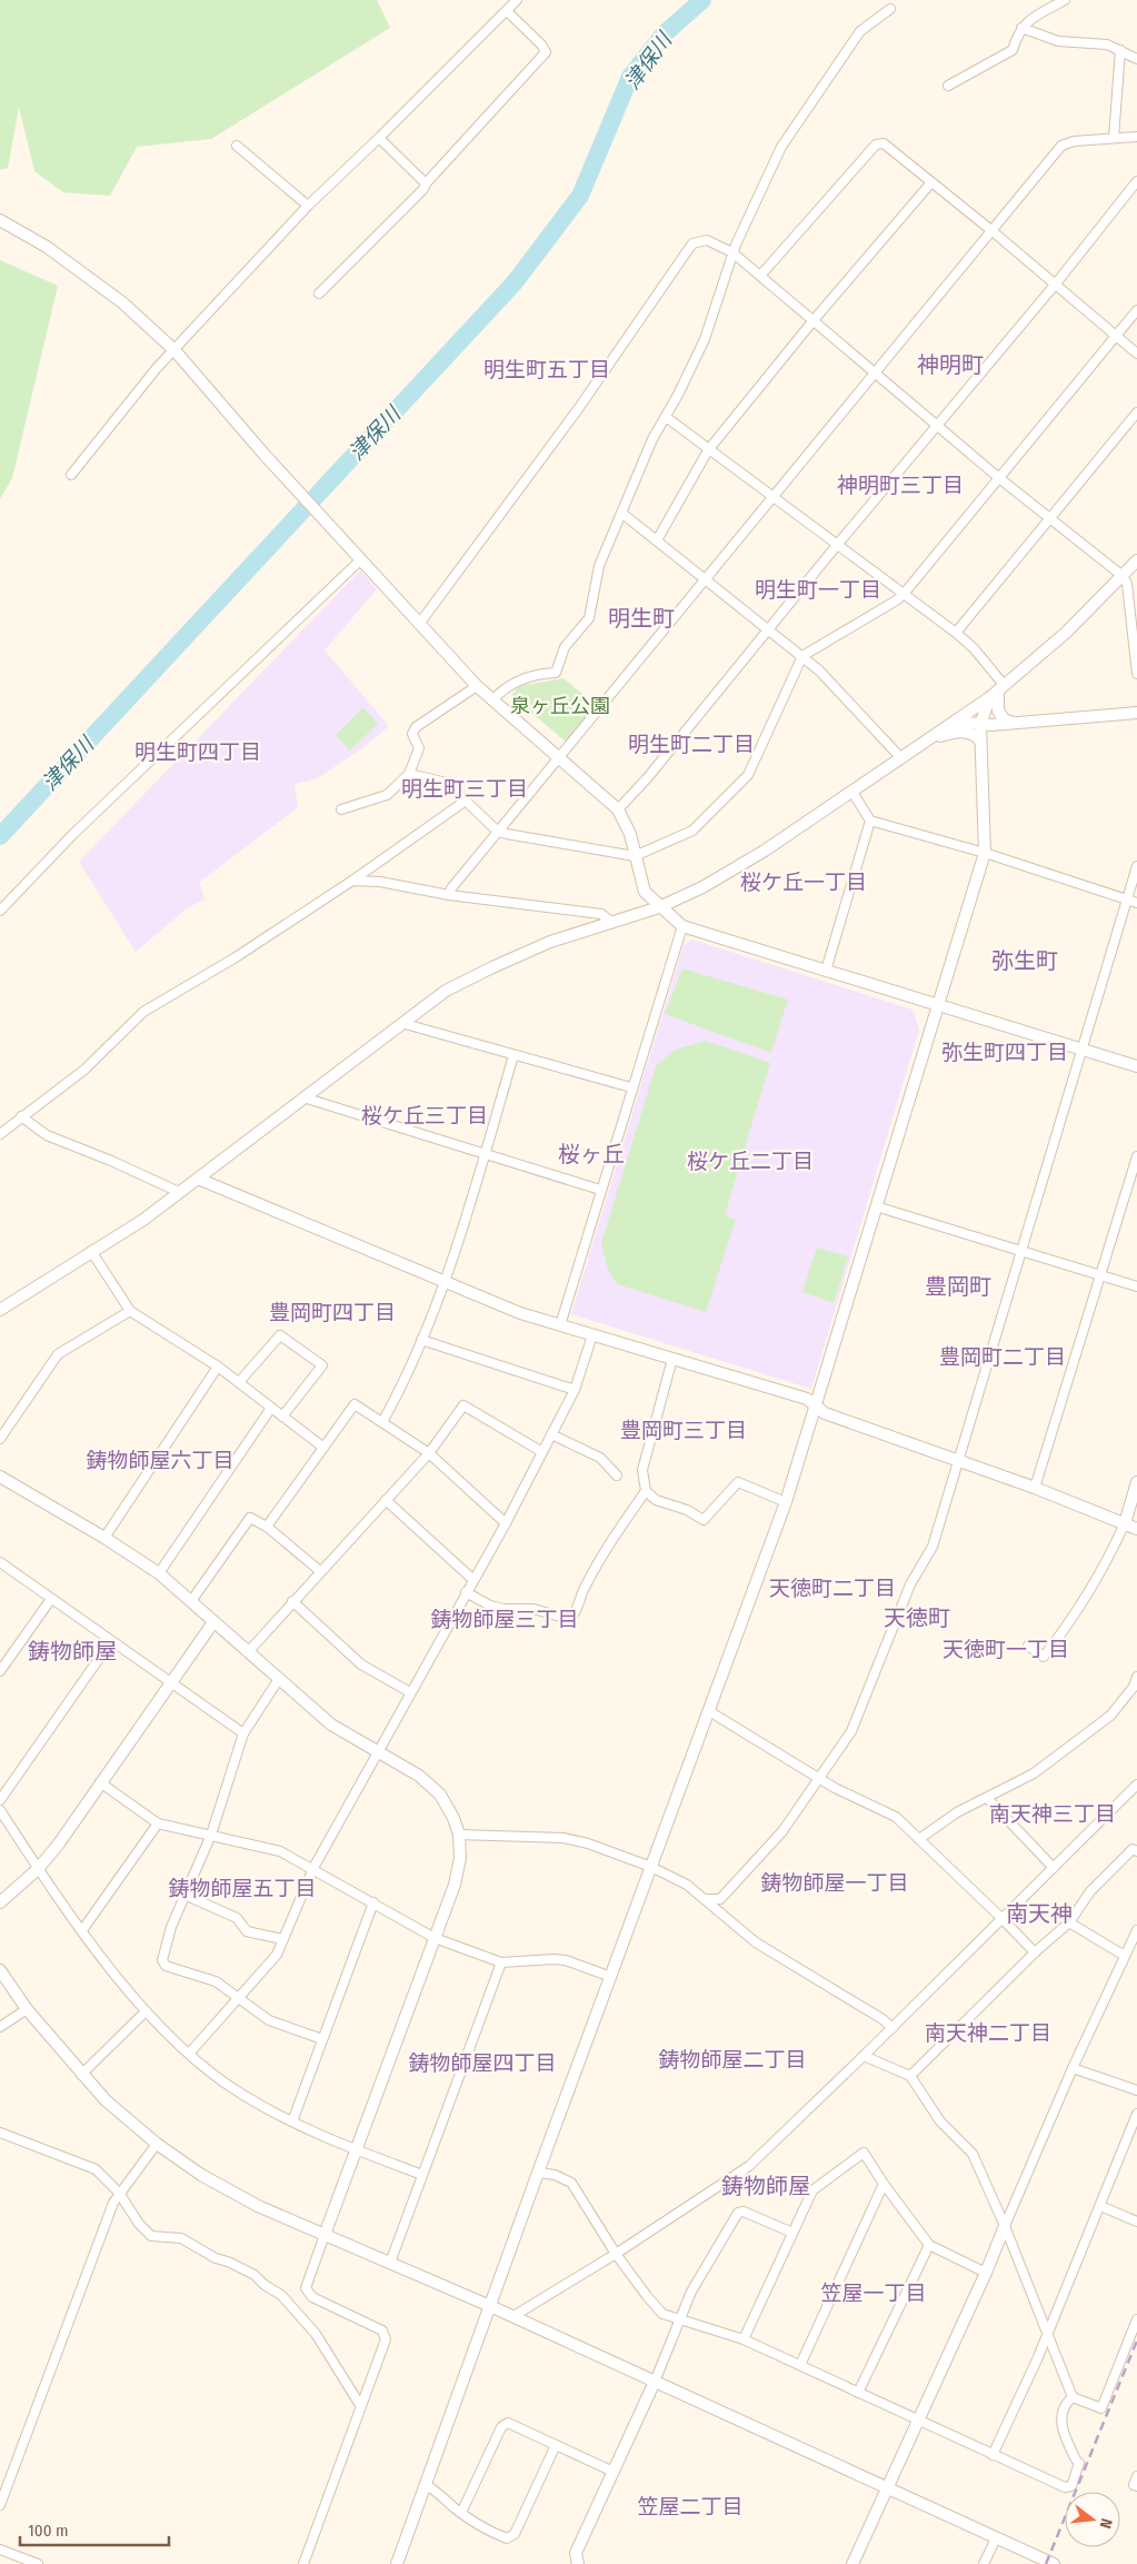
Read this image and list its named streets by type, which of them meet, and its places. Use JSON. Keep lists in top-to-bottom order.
{
  "districts": [
    "神明町",
    "明生町五丁目",
    "神明町三丁目",
    "明生町一丁目",
    "明生町",
    "明生町二丁目",
    "明生町四丁目",
    "明生町三丁目",
    "桜ケ丘一丁目",
    "弥生町",
    "弥生町四丁目",
    "桜ケ丘三丁目",
    "桜ヶ丘",
    "桜ケ丘二丁目",
    "豊岡町",
    "豊岡町四丁目",
    "豊岡町二丁目",
    "豊岡町三丁目",
    "鋳物師屋六丁目",
    "天徳町二丁目",
    "天徳町",
    "鋳物師屋三丁目",
    "天徳町一丁目",
    "鋳物師屋",
    "南天神三丁目",
    "鋳物師屋一丁目",
    "鋳物師屋五丁目",
    "南天神",
    "南天神二丁目",
    "鋳物師屋二丁目",
    "鋳物師屋四丁目",
    "鋳物師屋",
    "笠屋一丁目",
    "笠屋二丁目"
  ],
  "water": ["津保川"],
  "parks": ["泉ヶ丘公園"],
  "scale_bar": "100 m",
  "north": "right"
}
